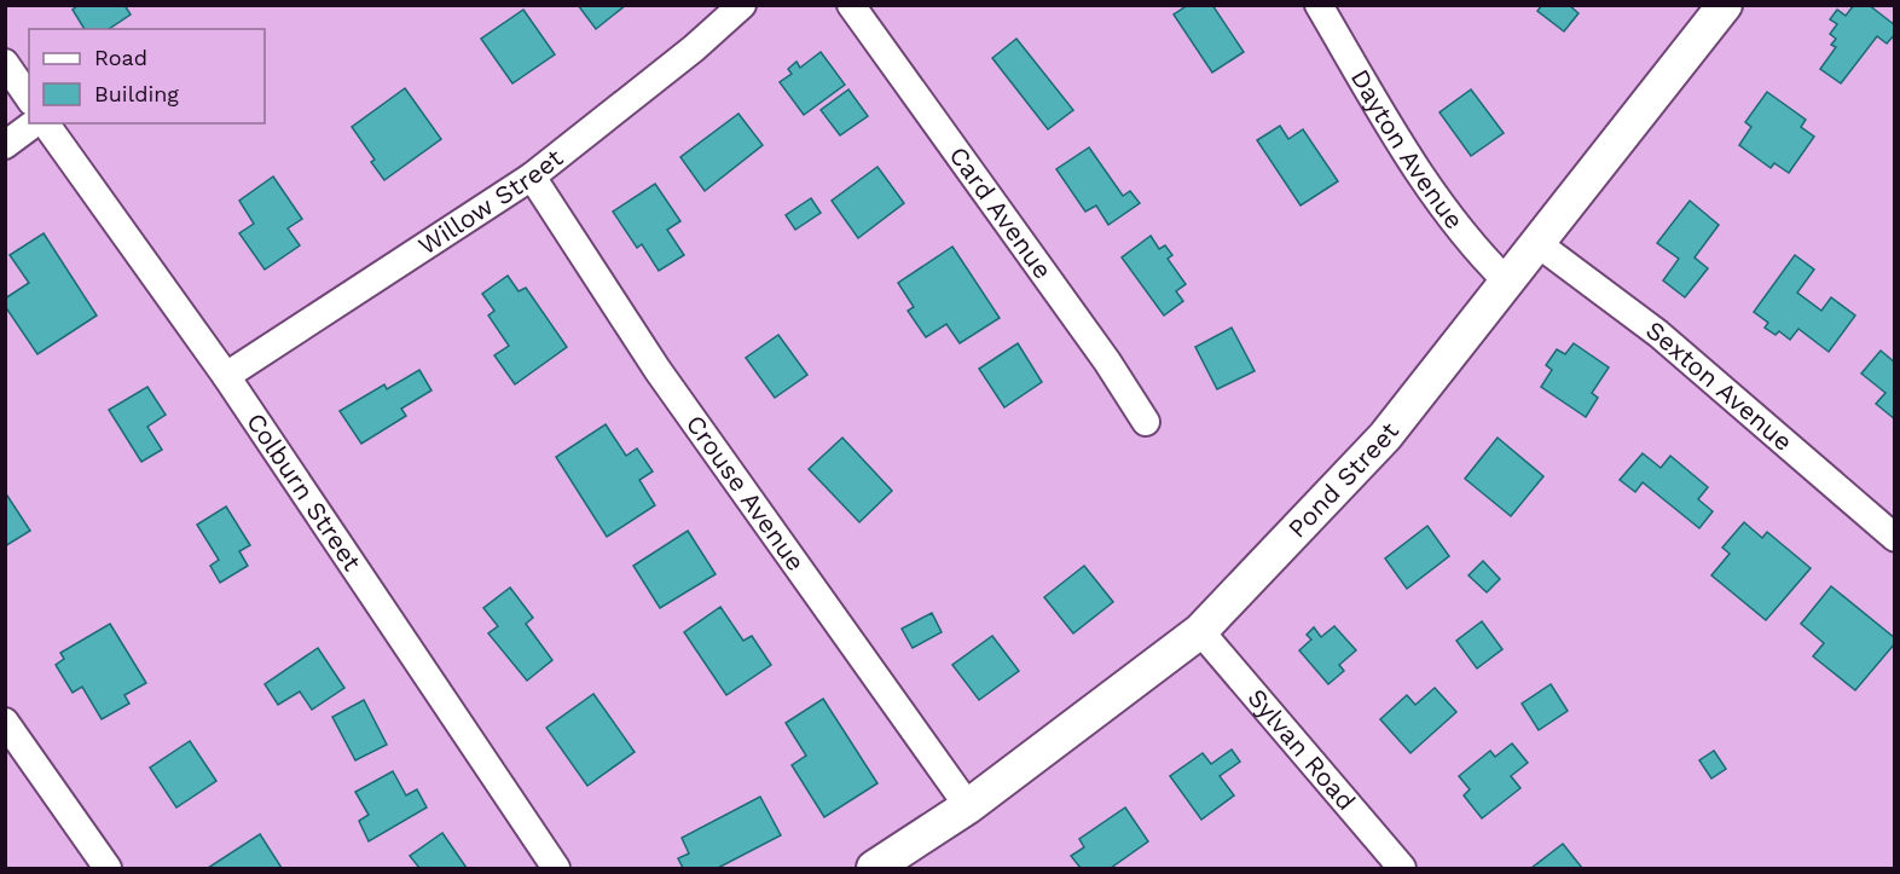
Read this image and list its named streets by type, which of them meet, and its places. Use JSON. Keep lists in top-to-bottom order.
{
  "streets": {
    "street": [
      "Dayton Avenue",
      "Willow Street",
      "Card Avenue",
      "Sexton Avenue",
      "Pond Street",
      "Colburn Street",
      "Crouse Avenue",
      "Sylvan Road"
    ]
  },
  "crossings": [
    ["Dayton Avenue", "Pond Street"],
    ["Willow Street", "Colburn Street"],
    ["Willow Street", "Crouse Avenue"],
    ["Sexton Avenue", "Pond Street"],
    ["Pond Street", "Crouse Avenue"],
    ["Pond Street", "Sylvan Road"]
  ],
  "legend": ["Road", "Building"]
}
